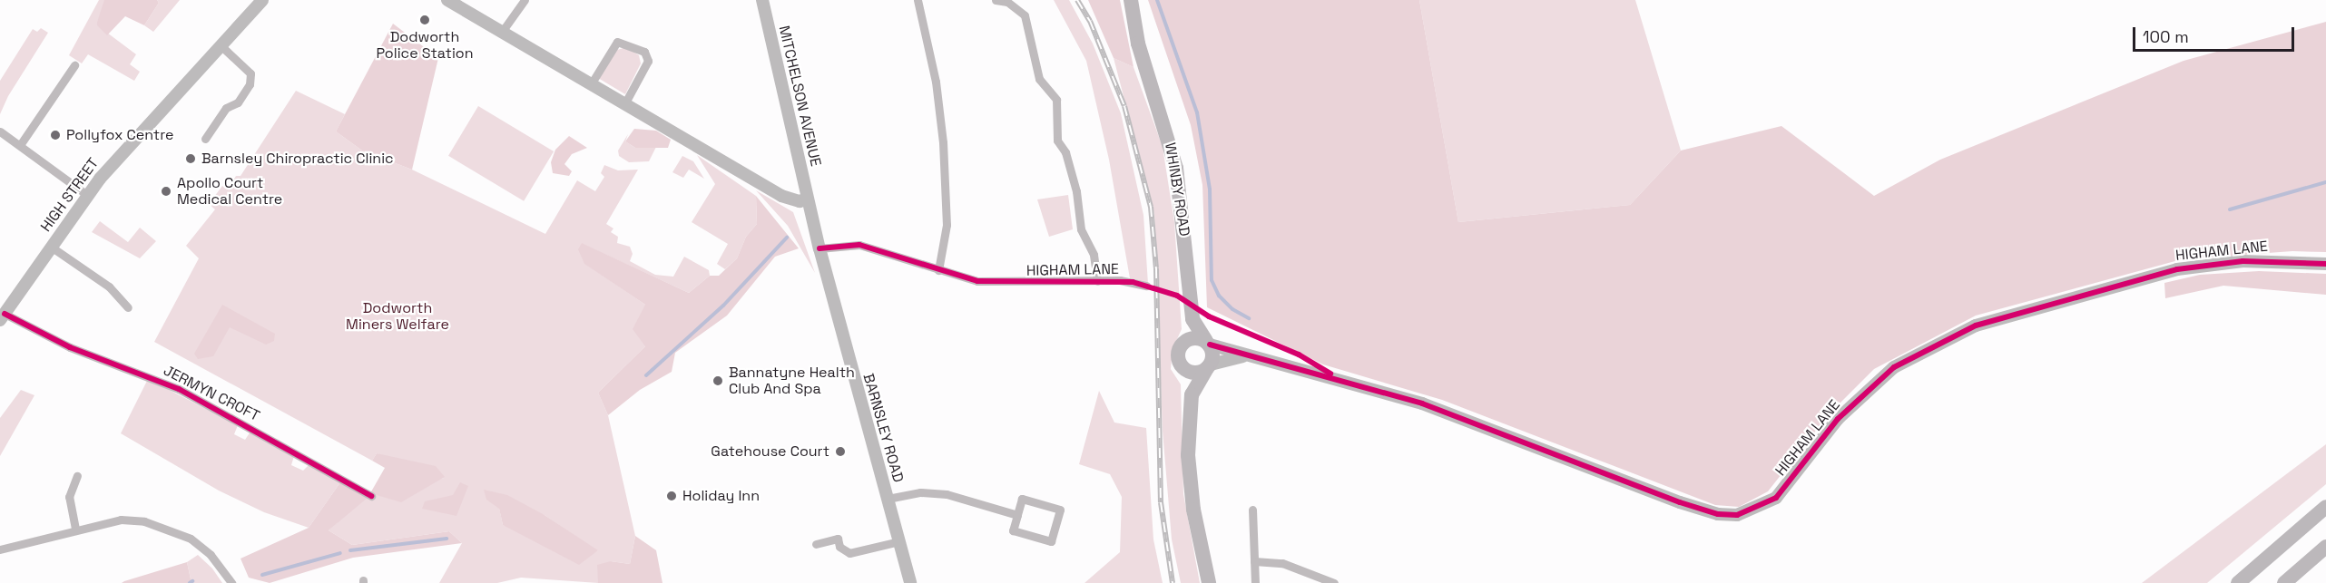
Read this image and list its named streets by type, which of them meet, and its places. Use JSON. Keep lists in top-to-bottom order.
{
  "streets": {
    "highway": ["WHINBY ROAD"],
    "street": [
      "MITCHELSON AVENUE",
      "HIGH STREET",
      "HIGHAM LANE",
      "JERMYN CROFT",
      "BARNSLEY ROAD"
    ]
  },
  "crossings": [
    ["MITCHELSON AVENUE", "BARNSLEY ROAD"],
    ["WHINBY ROAD", "HIGHAM LANE"],
    ["HIGH STREET", "JERMYN CROFT"],
    ["HIGHAM LANE", "BARNSLEY ROAD"]
  ],
  "parks": ["Dodworth Miners Welfare"],
  "places": [
    "Dodworth Police Station",
    "Pollyfox Centre",
    "Barnsley Chiropractic Clinic",
    "Apollo Court Medical Centre",
    "Bannatyne Health Club And Spa",
    "Gatehouse Court",
    "Holiday Inn"
  ],
  "scale_bar": "100 m"
}
